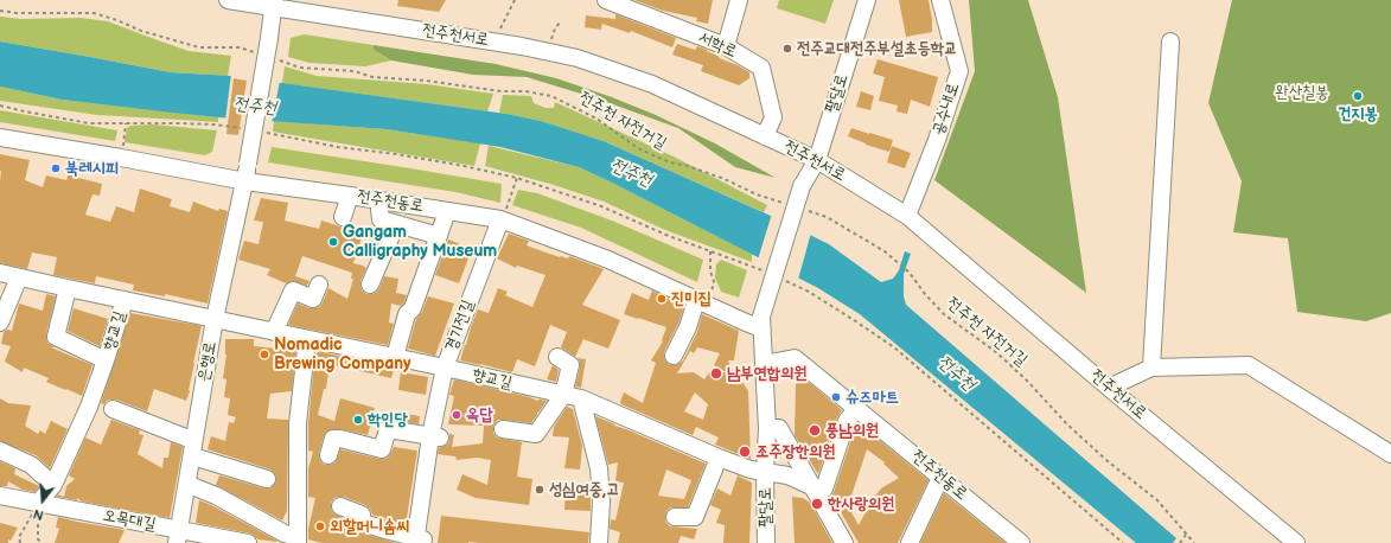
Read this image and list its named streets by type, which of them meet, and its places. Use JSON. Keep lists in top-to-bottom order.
{
  "streets": {
    "street": [
      "전주천서로",
      "서학로",
      "팔달로",
      "공수내로",
      "전주천동로",
      "경기전길",
      "향교길",
      "은행로",
      "오목대길"
    ],
    "path": ["전주천 자전거길"]
  },
  "crossings": [
    ["전주천서로", "서학로"],
    ["전주천서로", "팔달로"],
    ["전주천서로", "공수내로"],
    ["전주천서로", "은행로"],
    ["팔달로", "전주천동로"],
    ["팔달로", "향교길"],
    ["전주천동로", "경기전길"],
    ["전주천동로", "향교길"],
    ["전주천동로", "은행로"],
    ["경기전길", "향교길"],
    ["향교길", "은행로"],
    ["은행로", "오목대길"]
  ],
  "water": ["전주천"],
  "parks": ["완산칠봉"],
  "places": [
    "전주교대전주부설초등학교",
    "건지봉",
    "북레시피",
    "Gangam Calligraphy Museum",
    "진미집",
    "Nomadic Brewing Company",
    "남부연합의원",
    "슈즈마트",
    "옥답",
    "학인당",
    "풍남의원",
    "조주장한의원",
    "성심여중,고",
    "한사랑의원",
    "외할머니솜씨"
  ],
  "north": "bottom"
}
